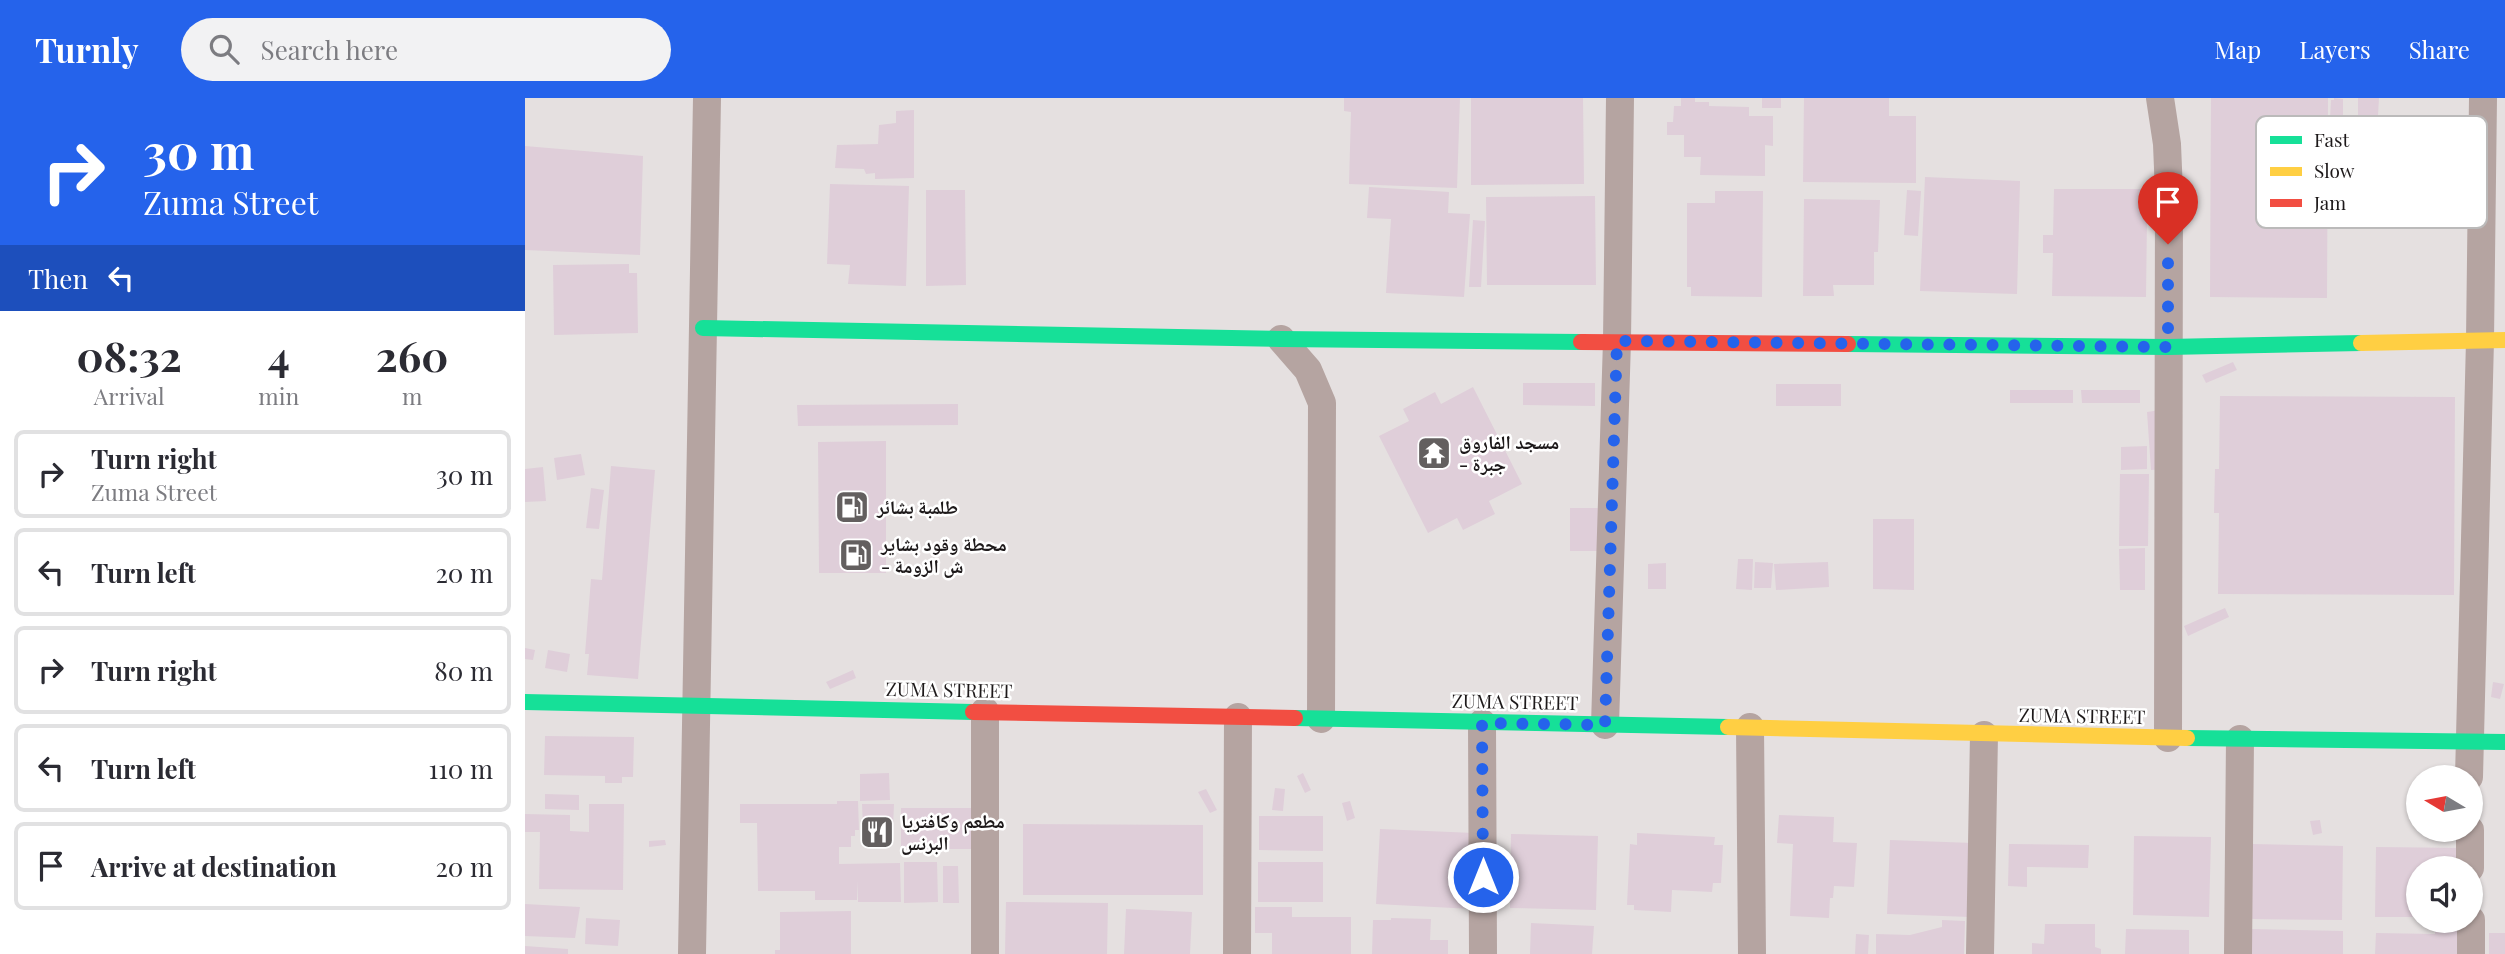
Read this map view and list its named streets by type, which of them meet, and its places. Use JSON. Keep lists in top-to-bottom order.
{
  "streets": {
    "street": ["ZUMA STREET"]
  },
  "places": {
    "temple": ["مسجد الفاروق - جبرة"],
    "fuel station": ["طلمبة بشائر", "محطة وقود بشاير - ش الزومة"],
    "restaurant": ["مطعم وكافتريا البرنس"]
  },
  "legend": ["Fast", "Slow", "Jam"],
  "north": "left",
  "page": {
    "header": "Turnly",
    "search": "Search here",
    "nav": ["Map", "Layers", "Share"],
    "turn": ["30 m", "Zuma Street"],
    "then": "Then",
    "eta": [
      "08:32",
      "Arrival",
      "4",
      "min",
      "260",
      "m"
    ],
    "list": [
      {
        "name": "Turn right",
        "note": "Zuma Street",
        "value": "30 m"
      },
      {
        "name": "Turn left",
        "value": "20 m"
      },
      {
        "name": "Turn right",
        "value": "80 m"
      },
      {
        "name": "Turn left",
        "value": "110 m"
      },
      {
        "name": "Arrive at destination",
        "value": "20 m"
      }
    ]
  }
}
